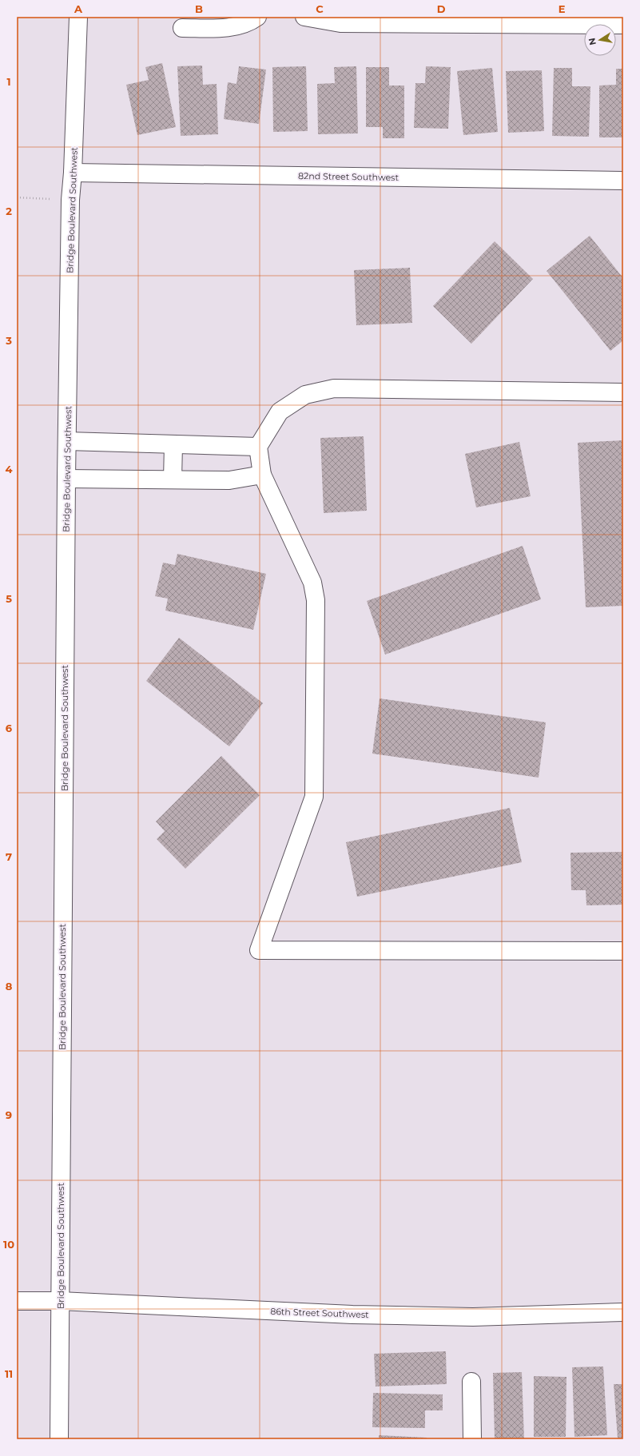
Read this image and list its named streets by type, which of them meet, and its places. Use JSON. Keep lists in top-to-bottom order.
{
  "streets": {
    "street": ["82nd Street Southwest", "Bridge Boulevard Southwest", "86th Street Southwest"]
  },
  "crossings": [
    ["82nd Street Southwest", "Bridge Boulevard Southwest"],
    ["Bridge Boulevard Southwest", "86th Street Southwest"]
  ],
  "north": "left",
  "grid": {
    "columns": [
      "A",
      "B",
      "C",
      "D",
      "E"
    ],
    "rows": [
      "1",
      "2",
      "3",
      "4",
      "5",
      "6",
      "7",
      "8",
      "9",
      "10",
      "11"
    ]
  }
}
